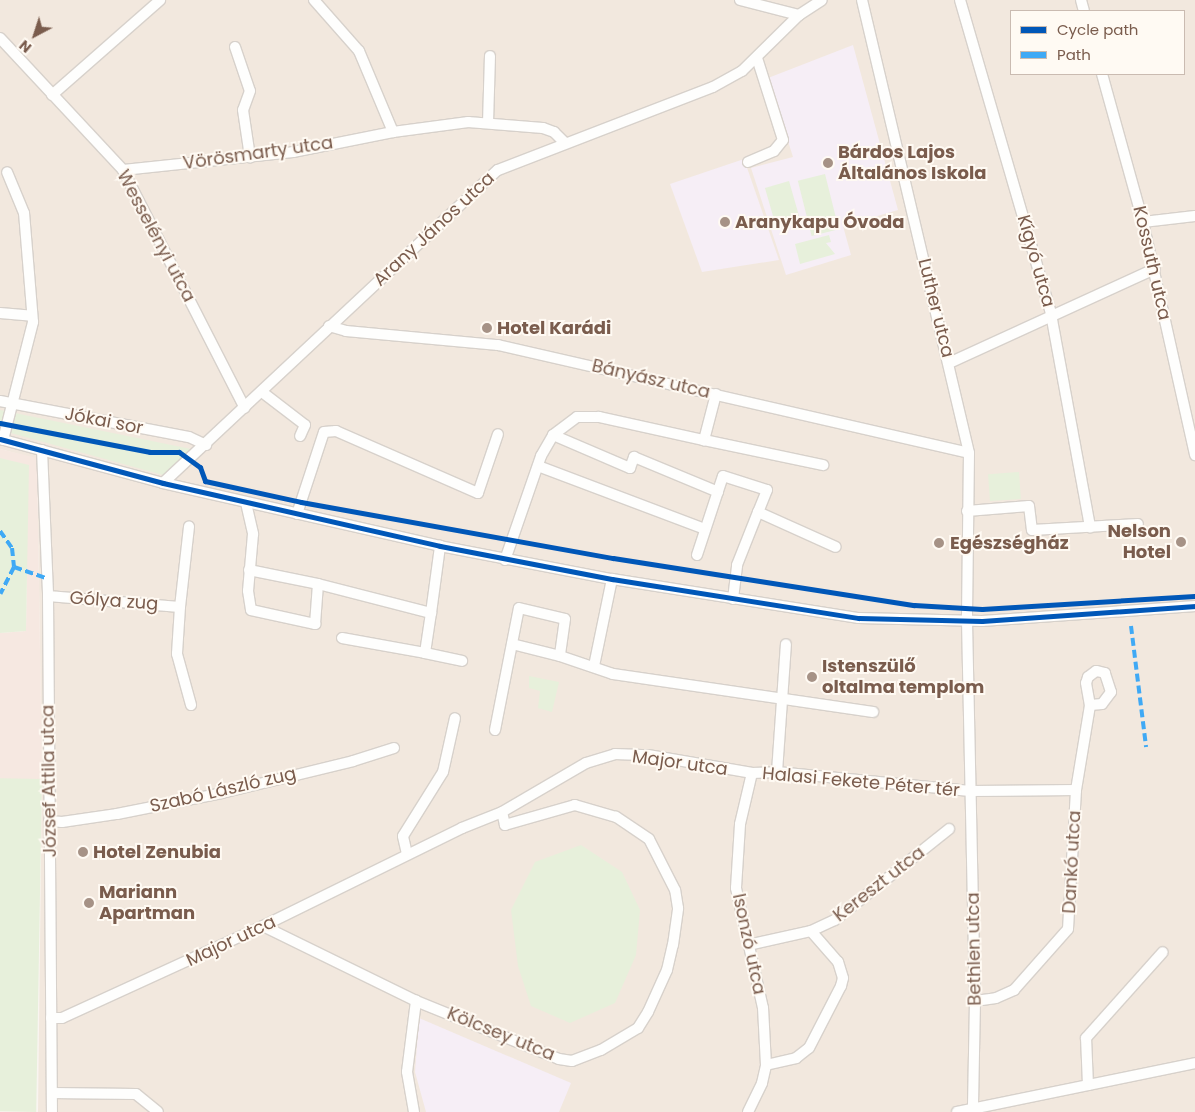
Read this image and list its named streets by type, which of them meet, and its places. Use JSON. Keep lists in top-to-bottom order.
{
  "streets": {
    "street": [
      "Vörösmarty utca",
      "Arany János utca",
      "Wesselényi utca",
      "Kígyó utca",
      "Kossuth utca",
      "Luther utca",
      "Bányász utca",
      "Jókai sor",
      "Gólya zug",
      "Major utca",
      "József Attila utca",
      "Halasi Fekete Péter tér",
      "Szabó László zug",
      "Dankó utca",
      "Kereszt utca",
      "Isonzó utca",
      "Bethlen utca",
      "Kölcsey utca"
    ]
  },
  "crossings": [
    ["Vörösmarty utca", "Arany János utca"],
    ["Vörösmarty utca", "Wesselényi utca"],
    ["Arany János utca", "Wesselényi utca"],
    ["Arany János utca", "Bányász utca"],
    ["Arany János utca", "Jókai sor"],
    ["Luther utca", "Bányász utca"],
    ["Luther utca", "Bethlen utca"],
    ["Gólya zug", "József Attila utca"],
    ["Major utca", "József Attila utca"],
    ["Major utca", "Halasi Fekete Péter tér"],
    ["Major utca", "Isonzó utca"],
    ["Major utca", "Kölcsey utca"],
    ["József Attila utca", "Szabó László zug"],
    ["Halasi Fekete Péter tér", "Isonzó utca"],
    ["Halasi Fekete Péter tér", "Bethlen utca"],
    ["Dankó utca", "Bethlen utca"],
    ["Kereszt utca", "Isonzó utca"]
  ],
  "places": [
    "Bárdos Lajos Általános Iskola",
    "Aranykapu Óvoda",
    "Hotel Karádi",
    "Nelson Hotel",
    "Egészségház",
    "Istenszülő oltalma templom",
    "Hotel Zenubia",
    "Mariann Apartman"
  ],
  "legend": ["Cycle path", "Path"],
  "north": "bottom left"
}
